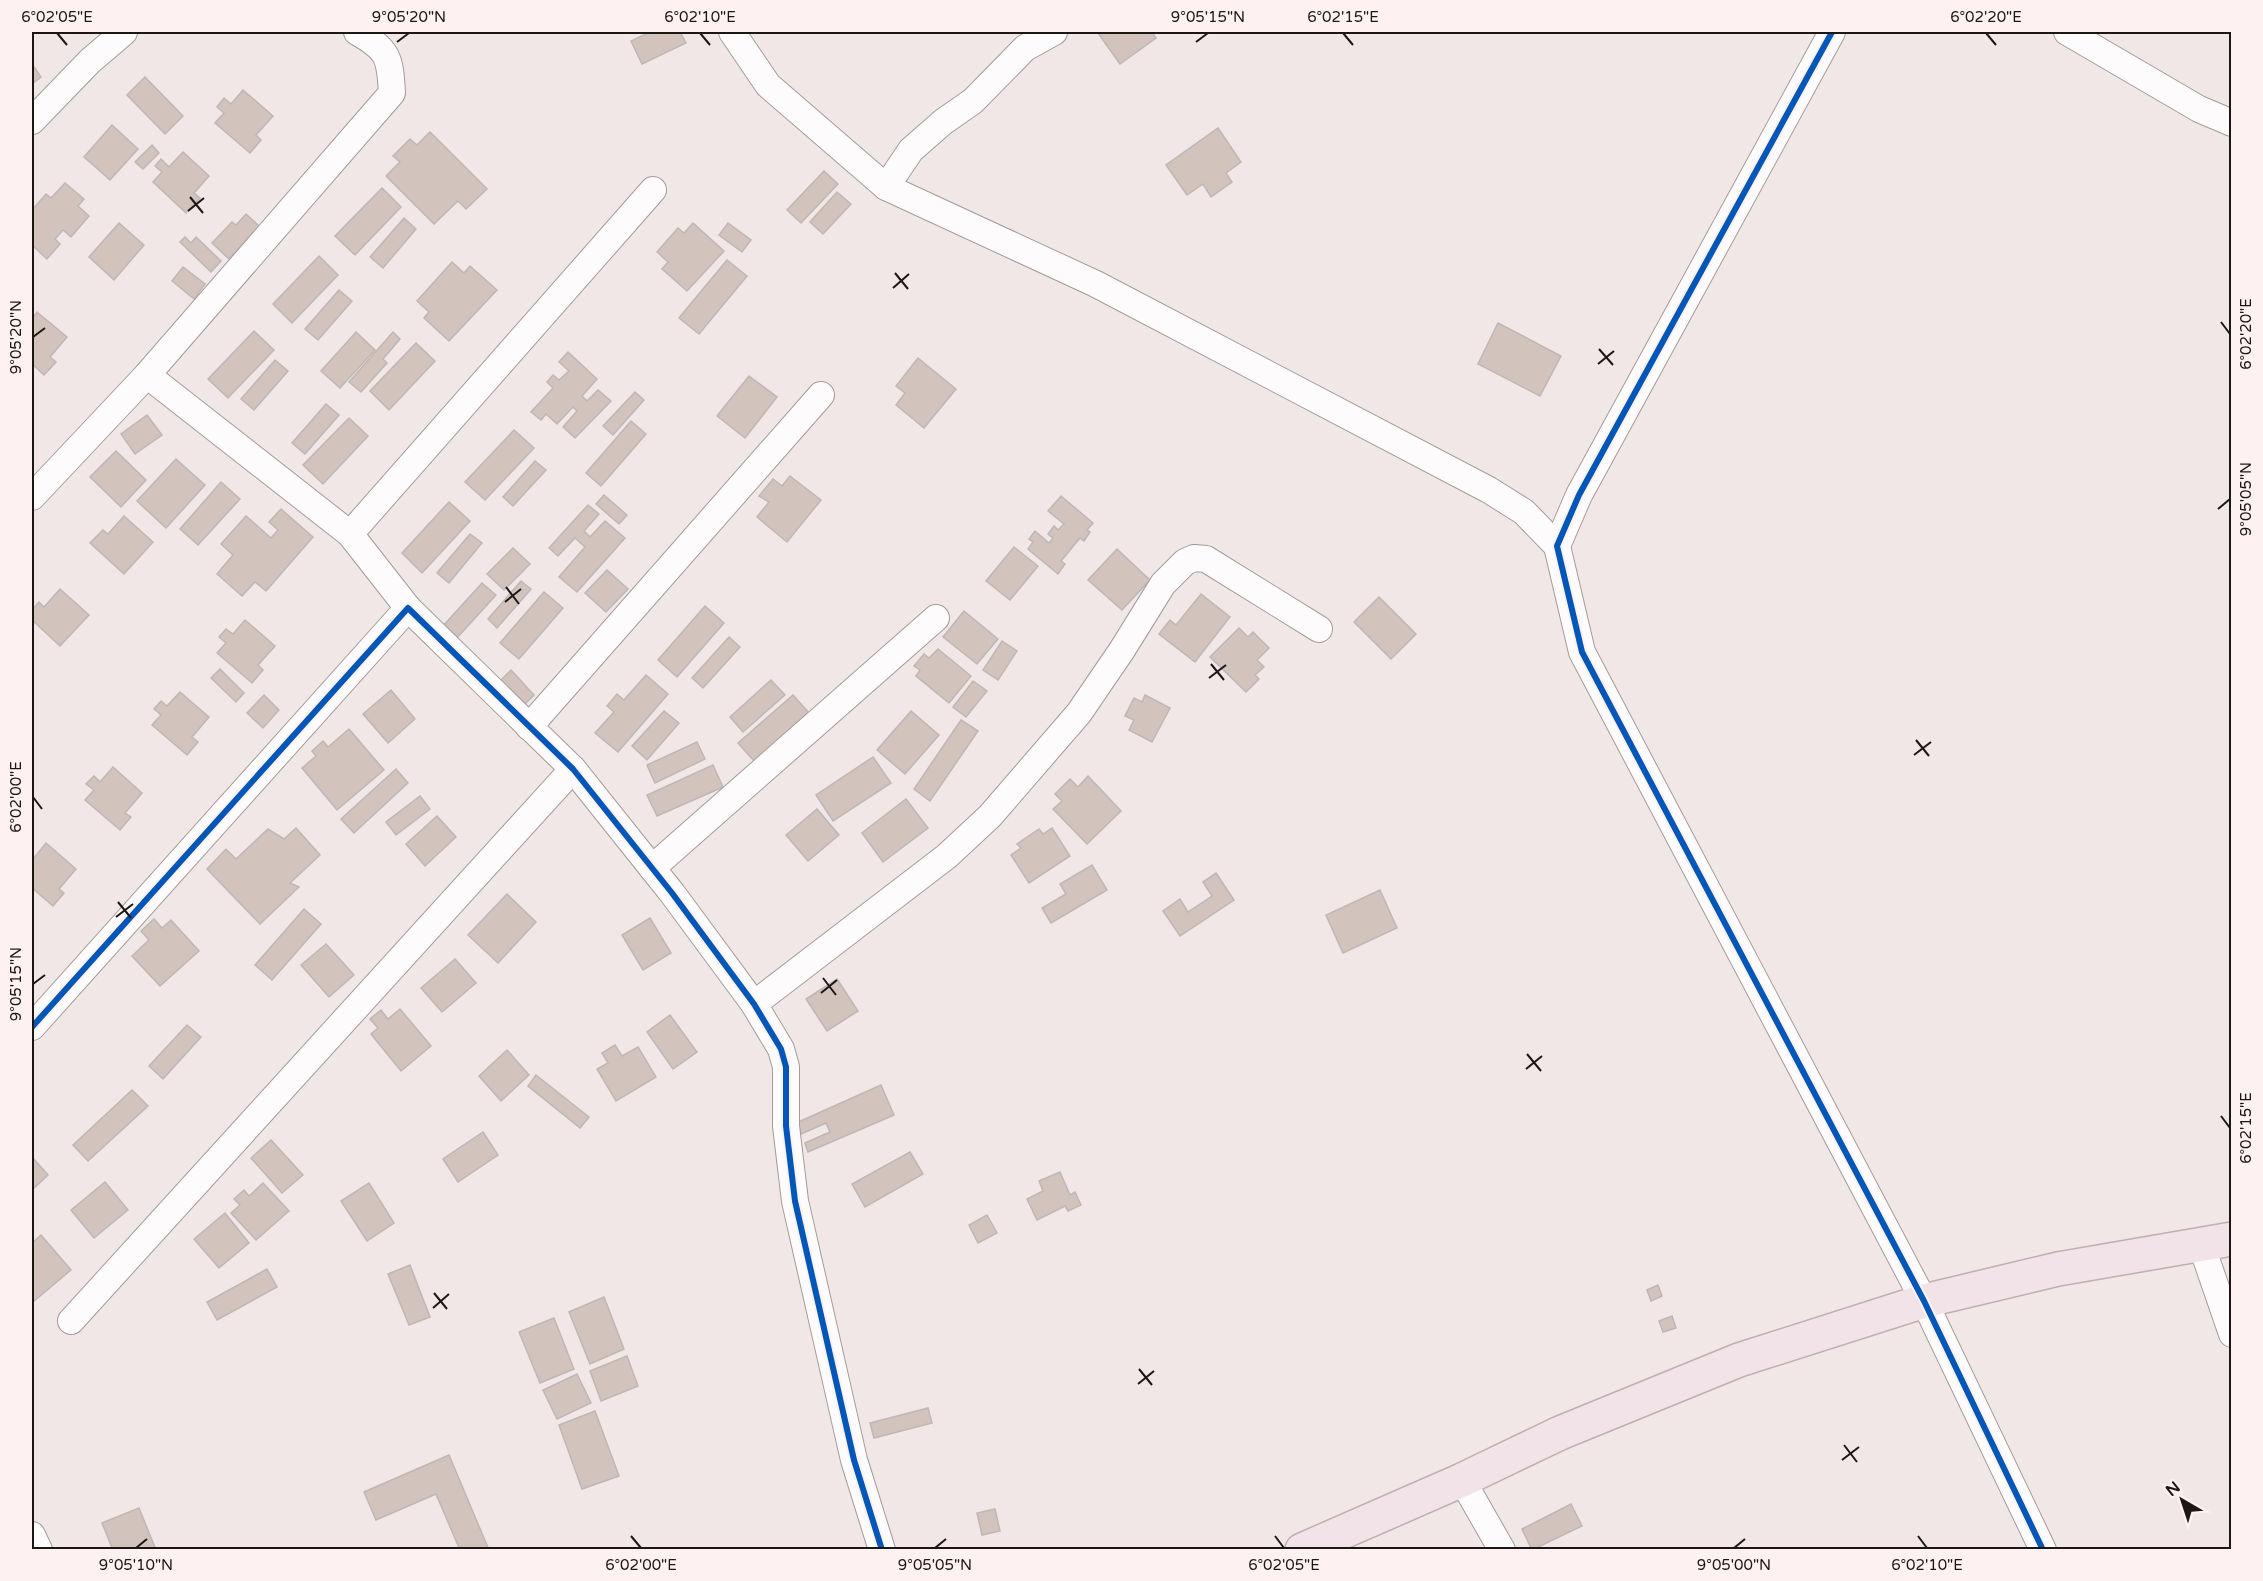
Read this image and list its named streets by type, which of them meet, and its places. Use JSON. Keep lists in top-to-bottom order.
{
  "north": "top left",
  "coordinates": [
    "6°02'05\"E",
    "9°05'20\"N",
    "6°02'10\"E",
    "9°05'15\"N",
    "6°02'15\"E",
    "6°02'20\"E",
    "9°05'05\"N",
    "6°02'00\"E",
    "9°05'10\"N",
    "9°05'00\"N"
  ]
}
